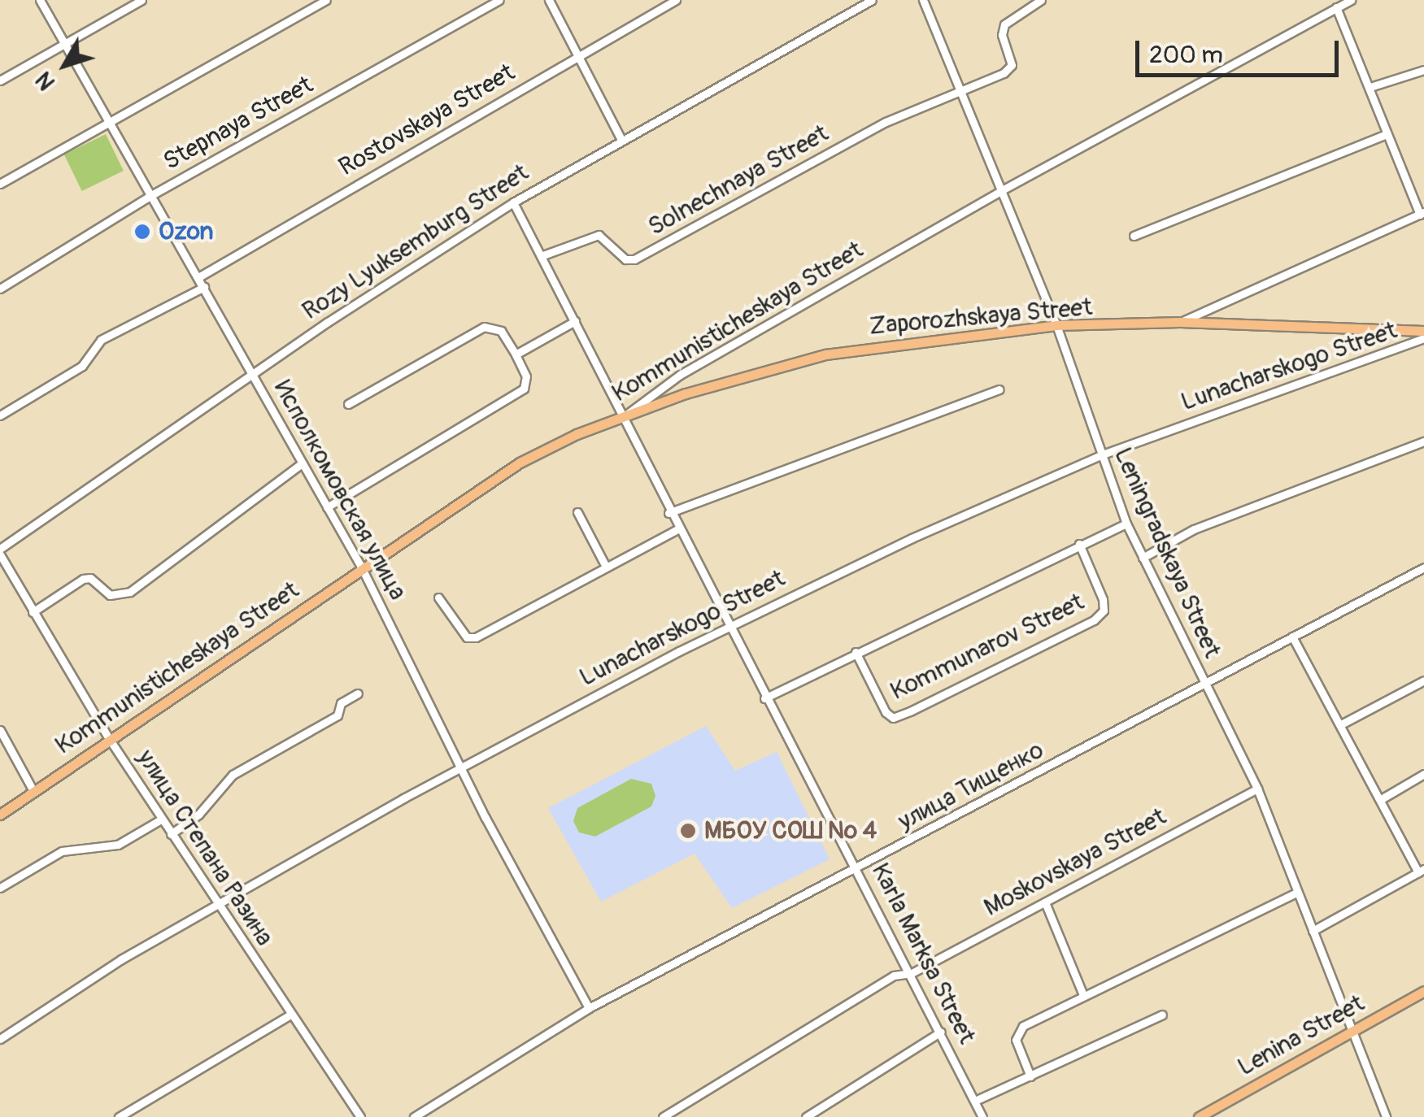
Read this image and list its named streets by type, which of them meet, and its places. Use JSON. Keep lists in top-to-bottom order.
{
  "streets": {
    "main road": [
      "Zaporozhskaya Street",
      "Kommunisticheskaya Street",
      "Lunacharskogo Street",
      "Lenina Street"
    ],
    "street": [
      "Rostovskaya Street",
      "Stepnaya Street",
      "Solnechnaya Street",
      "Rozy Lyuksemburg Street",
      "Исполкомовская улица",
      "Leningradskaya Street",
      "Kommunarov Street",
      "улица Тищенко",
      "улица Степана Разина",
      "Moskovskaya Street",
      "Karla Marksa Street"
    ]
  },
  "crossings": [
    ["Rostovskaya Street", "Исполкомовская улица"],
    ["Stepnaya Street", "Исполкомовская улица"],
    ["Solnechnaya Street", "Leningradskaya Street"],
    ["Solnechnaya Street", "Karla Marksa Street"],
    ["Rozy Lyuksemburg Street", "Исполкомовская улица"],
    ["Rozy Lyuksemburg Street", "улица Степана Разина"],
    ["Rozy Lyuksemburg Street", "Karla Marksa Street"],
    ["Zaporozhskaya Street", "Kommunisticheskaya Street"],
    ["Zaporozhskaya Street", "Lunacharskogo Street"],
    ["Zaporozhskaya Street", "Leningradskaya Street"],
    ["Zaporozhskaya Street", "Karla Marksa Street"],
    ["Kommunisticheskaya Street", "Исполкомовская улица"],
    ["Kommunisticheskaya Street", "Leningradskaya Street"],
    ["Kommunisticheskaya Street", "улица Степана Разина"],
    ["Kommunisticheskaya Street", "Karla Marksa Street"],
    ["Lunacharskogo Street", "Исполкомовская улица"],
    ["Lunacharskogo Street", "Leningradskaya Street"],
    ["Lunacharskogo Street", "улица Степана Разина"],
    ["Lunacharskogo Street", "Karla Marksa Street"],
    ["Исполкомовская улица", "улица Тищенко"],
    ["Leningradskaya Street", "улица Тищенко"],
    ["Leningradskaya Street", "Moskovskaya Street"],
    ["Leningradskaya Street", "Lenina Street"],
    ["улица Тищенко", "Karla Marksa Street"],
    ["Moskovskaya Street", "Karla Marksa Street"]
  ],
  "places": ["Ozon", "МБОУ СОШ № 4"],
  "scale_bar": "200 m",
  "north": "bottom left"
}
